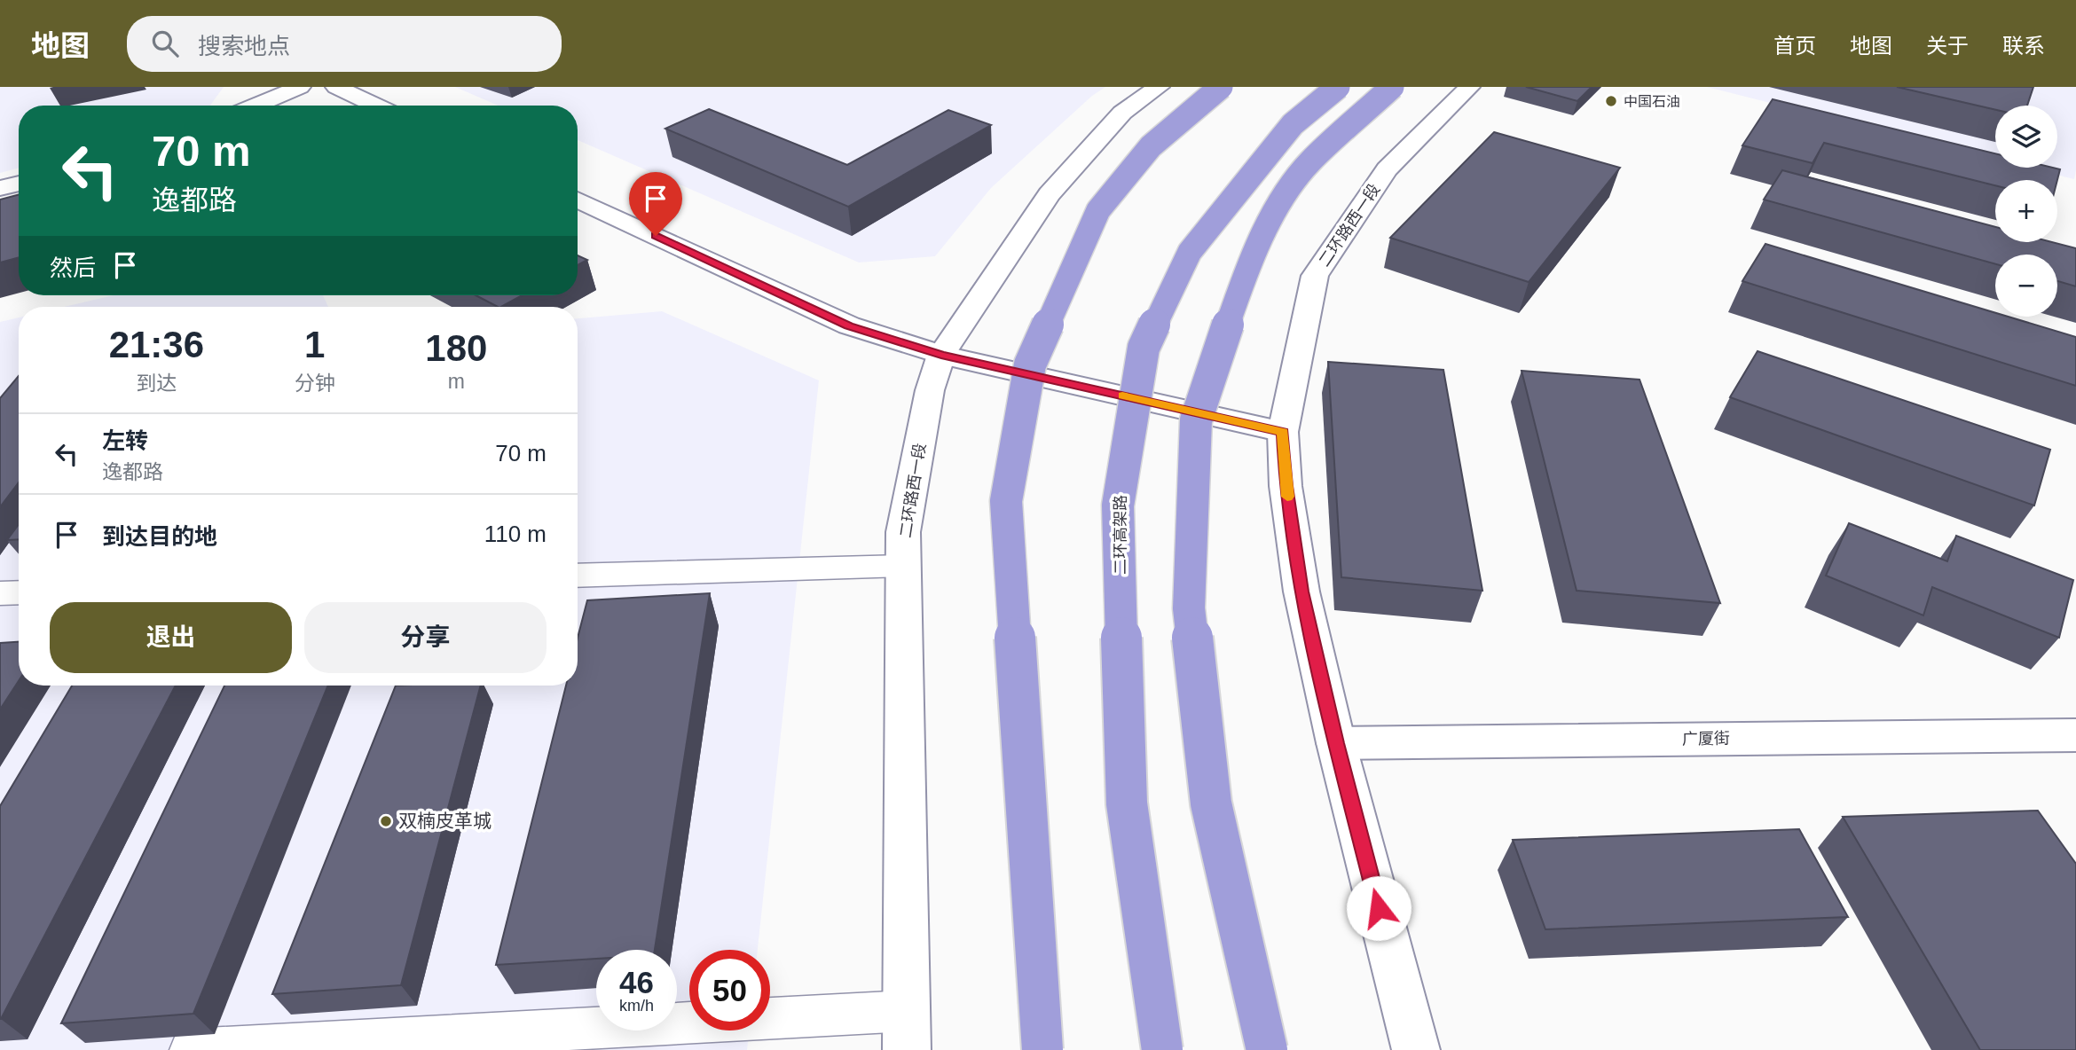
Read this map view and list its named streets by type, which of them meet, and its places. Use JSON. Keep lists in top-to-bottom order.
{
  "streets": {
    "highway": ["二环高架路"],
    "main road": ["二环路西一段", "广厦街"]
  },
  "crossings": [
    ["二环路西一段", "广厦街"]
  ],
  "places": ["中国石油", "双楠皮革城"],
  "page": {
    "header": "地图",
    "search": "搜索地点",
    "nav": [
      "首页",
      "地图",
      "关于",
      "联系"
    ],
    "map_buttons": ["+", "−"],
    "turn": ["70 m", "逸都路"],
    "then": "然后",
    "eta": [
      "21:36",
      "到达",
      "1",
      "分钟",
      "180",
      "m"
    ],
    "list": [
      {
        "name": "左转",
        "note": "逸都路",
        "value": "70 m"
      },
      {
        "name": "到达目的地",
        "value": "110 m"
      }
    ],
    "buttons": ["退出", "分享"],
    "speed": "46 km/h",
    "limit": "50"
  }
}
